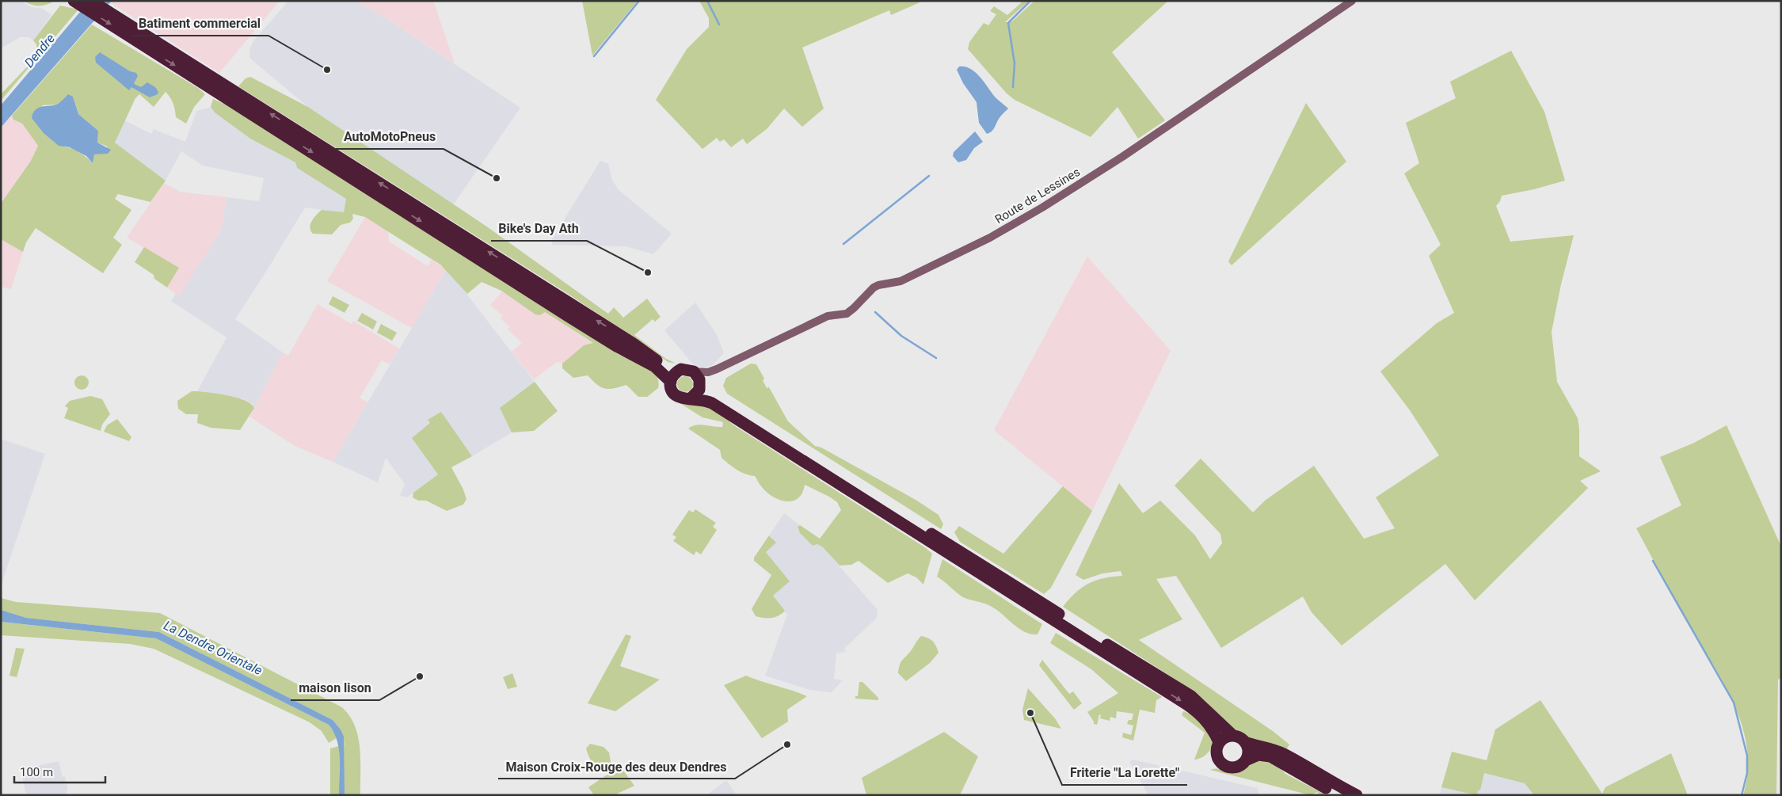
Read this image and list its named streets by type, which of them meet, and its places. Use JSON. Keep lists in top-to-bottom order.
{
  "streets": {
    "main road": ["Route de Lessines"]
  },
  "water": ["Dendre", "La Dendre Orientale"],
  "places": [
    "Batiment commercial",
    "AutoMotoPneus",
    "Bike's Day Ath",
    "maison lison",
    "Friterie \"La Lorette\"",
    "Maison Croix-Rouge des deux Dendres"
  ],
  "scale_bar": "100 m"
}
